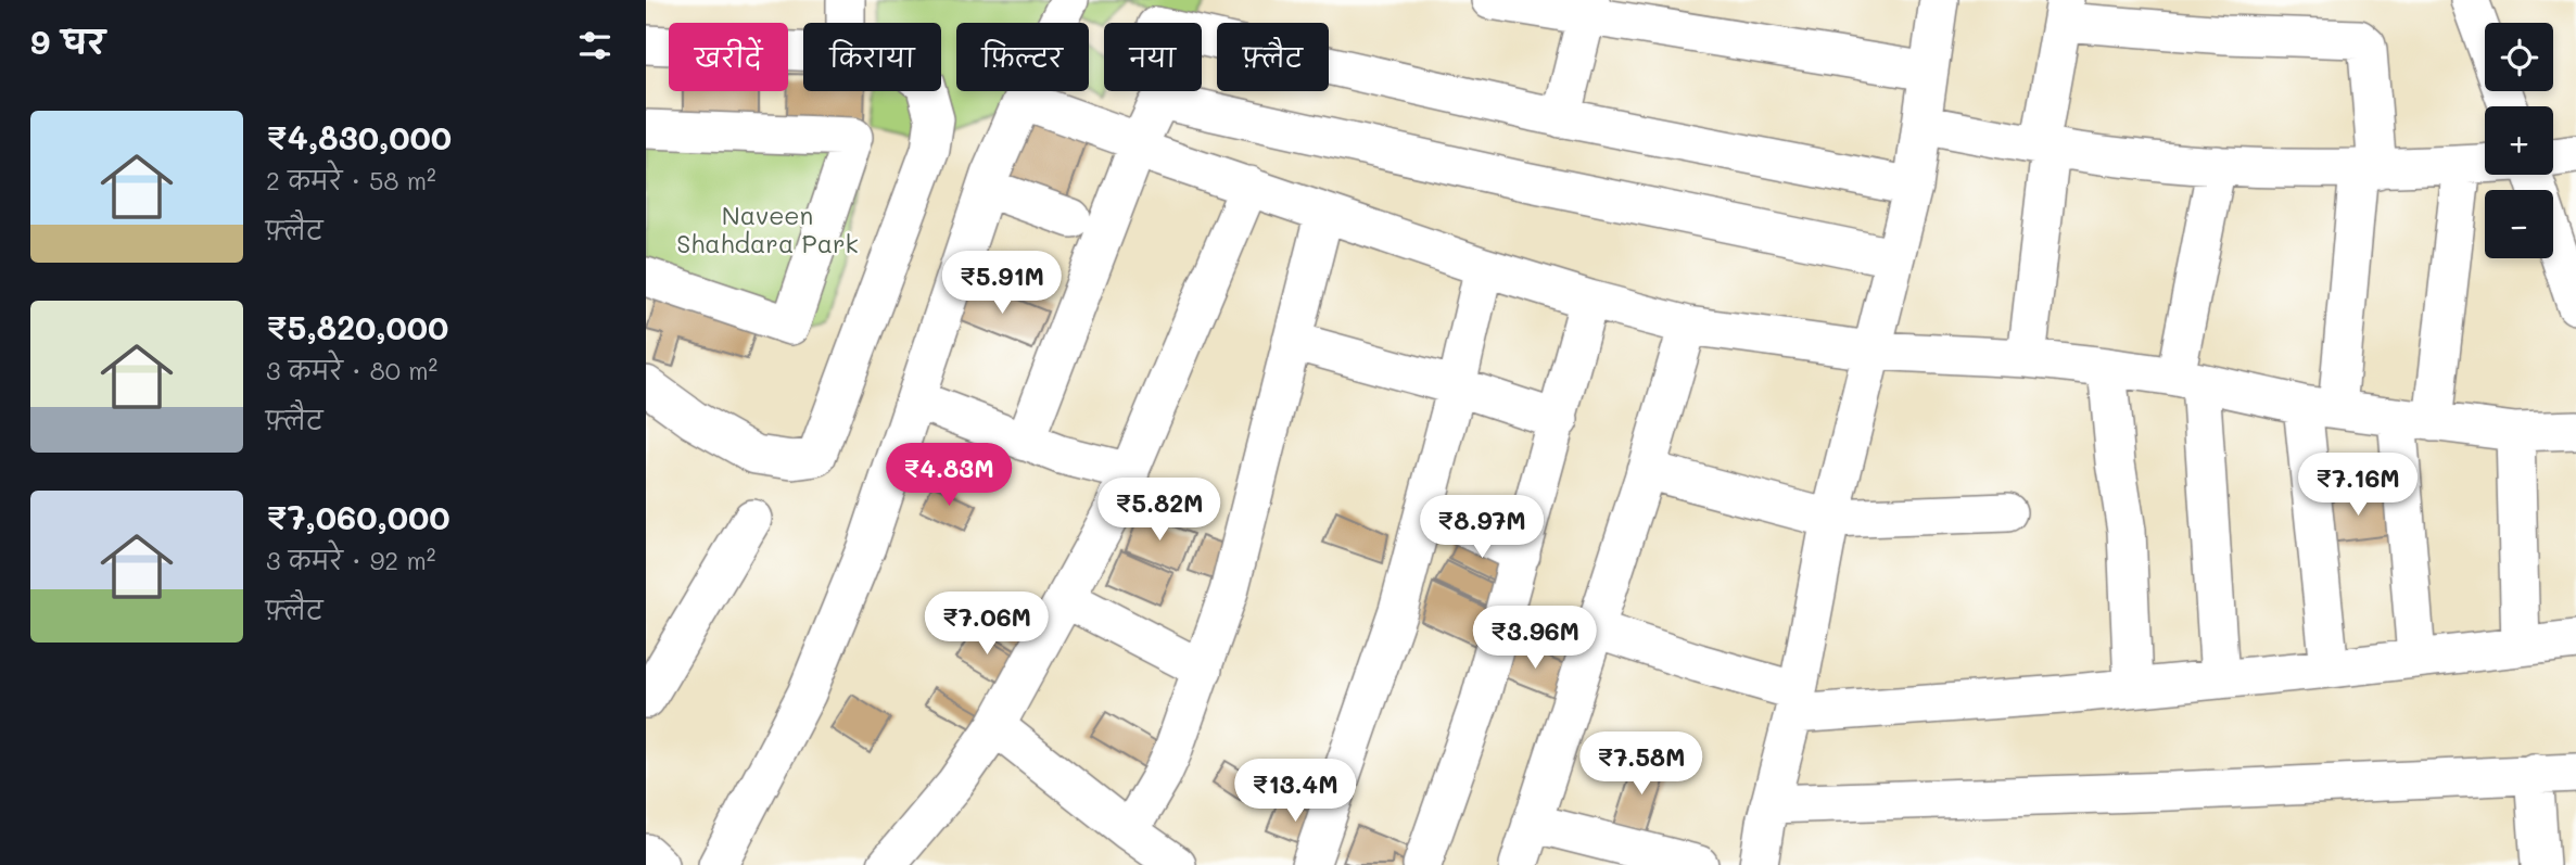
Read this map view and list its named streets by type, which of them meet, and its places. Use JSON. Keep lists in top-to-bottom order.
{
  "parks": ["Naveen Shahdara Park"],
  "page": {
    "heading": "9 घर",
    "map_buttons": ["+", "−"],
    "chip": [
      "खरीदें",
      "किराया",
      "फ़िल्टर",
      "नया",
      "फ़्लैट"
    ],
    "list": [
      {
        "name": "₹4,830,000",
        "note": "2 कमरे · 58 m² · फ़्लैट"
      },
      {
        "name": "₹5,820,000",
        "note": "3 कमरे · 80 m² · फ़्लैट"
      },
      {
        "name": "₹7,060,000",
        "note": "3 कमरे · 92 m² · फ़्लैट"
      }
    ],
    "price": [
      "₹5.91M",
      "₹4.83M",
      "₹7.16M",
      "₹5.82M",
      "₹8.97M",
      "₹7.06M",
      "₹3.96M",
      "₹7.58M",
      "₹13.4M"
    ]
  }
}
